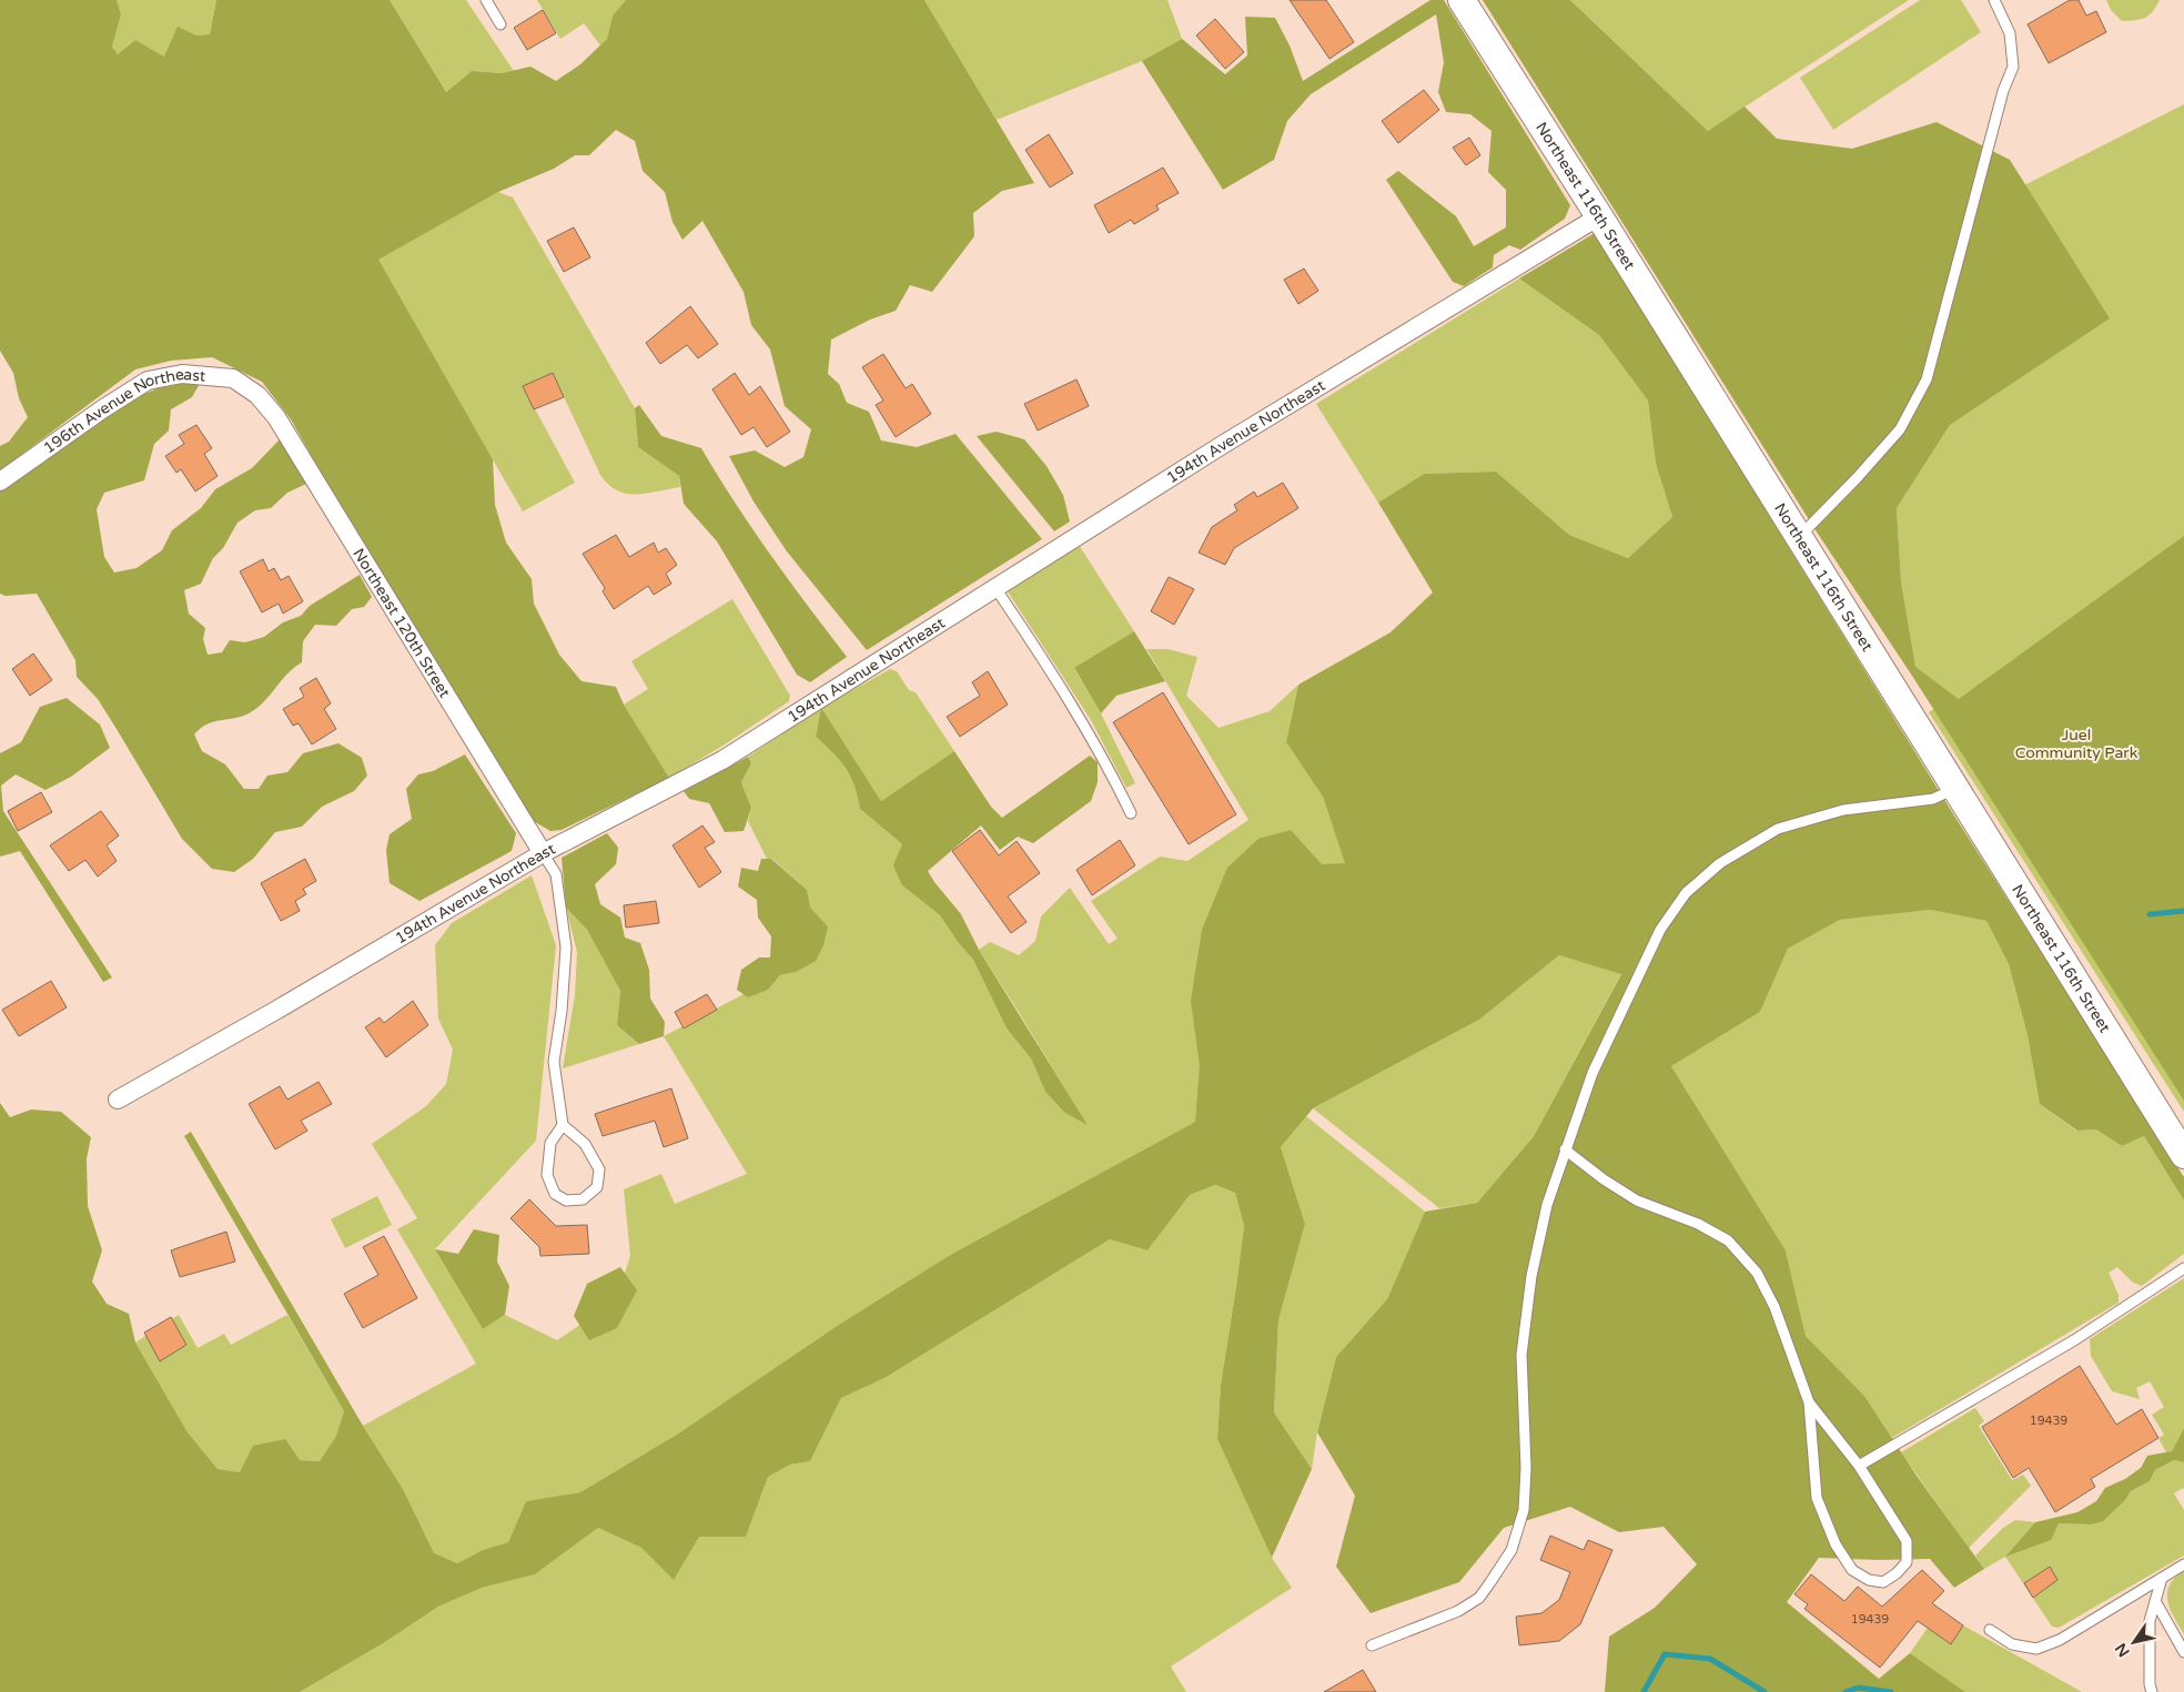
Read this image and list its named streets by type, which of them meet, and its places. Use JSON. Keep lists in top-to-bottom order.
{
  "streets": {
    "street": [
      "Northeast 116th Street",
      "196th Avenue Northeast",
      "194th Avenue Northeast",
      "Northeast 120th Street"
    ]
  },
  "crossings": [
    ["Northeast 116th Street", "194th Avenue Northeast"],
    ["196th Avenue Northeast", "Northeast 120th Street"],
    ["194th Avenue Northeast", "Northeast 120th Street"]
  ],
  "parks": ["Juel Community Park"],
  "house_numbers": ["19439", "19439"],
  "north": "bottom left"
}
